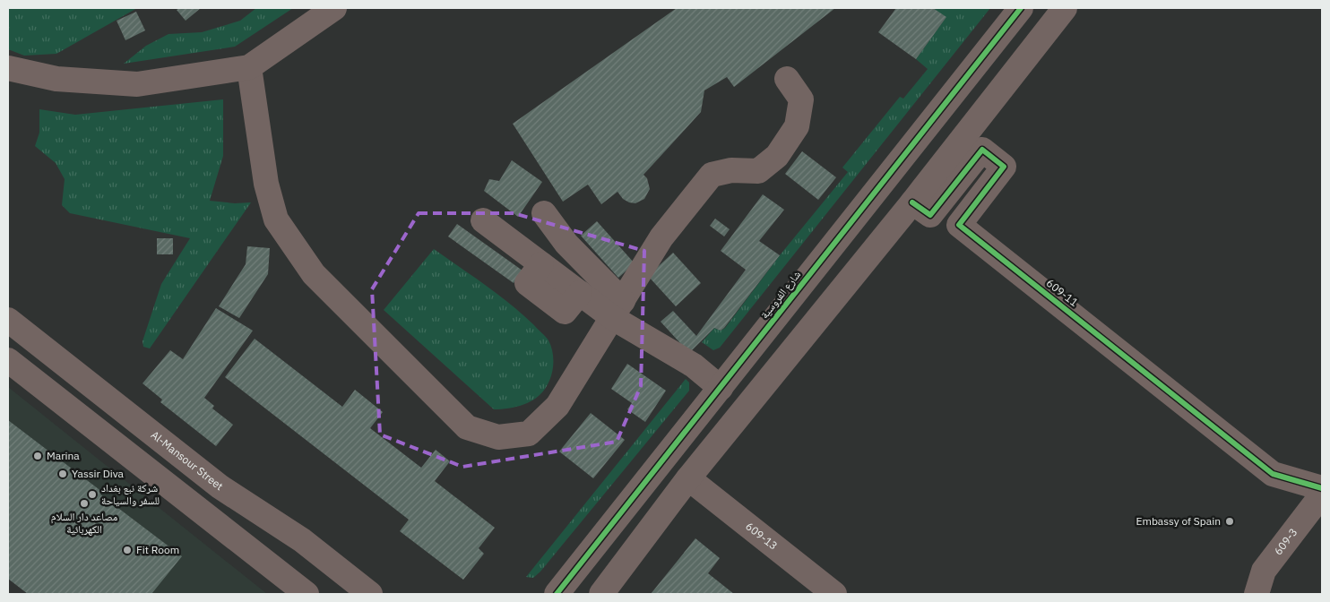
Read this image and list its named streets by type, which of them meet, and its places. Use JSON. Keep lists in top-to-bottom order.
{
  "streets": {
    "street": [
      "609-11",
      "شارع الفروسية",
      "Al-Mansour Street",
      "609-13",
      "609-3"
    ]
  },
  "places": [
    "Marina",
    "Yassir Diva",
    "شركة نبع بغداد للسفر والسياحة",
    "مصاعد دار السلام الكهربائية",
    "Embassy of Spain",
    "Fit Room"
  ]
}
